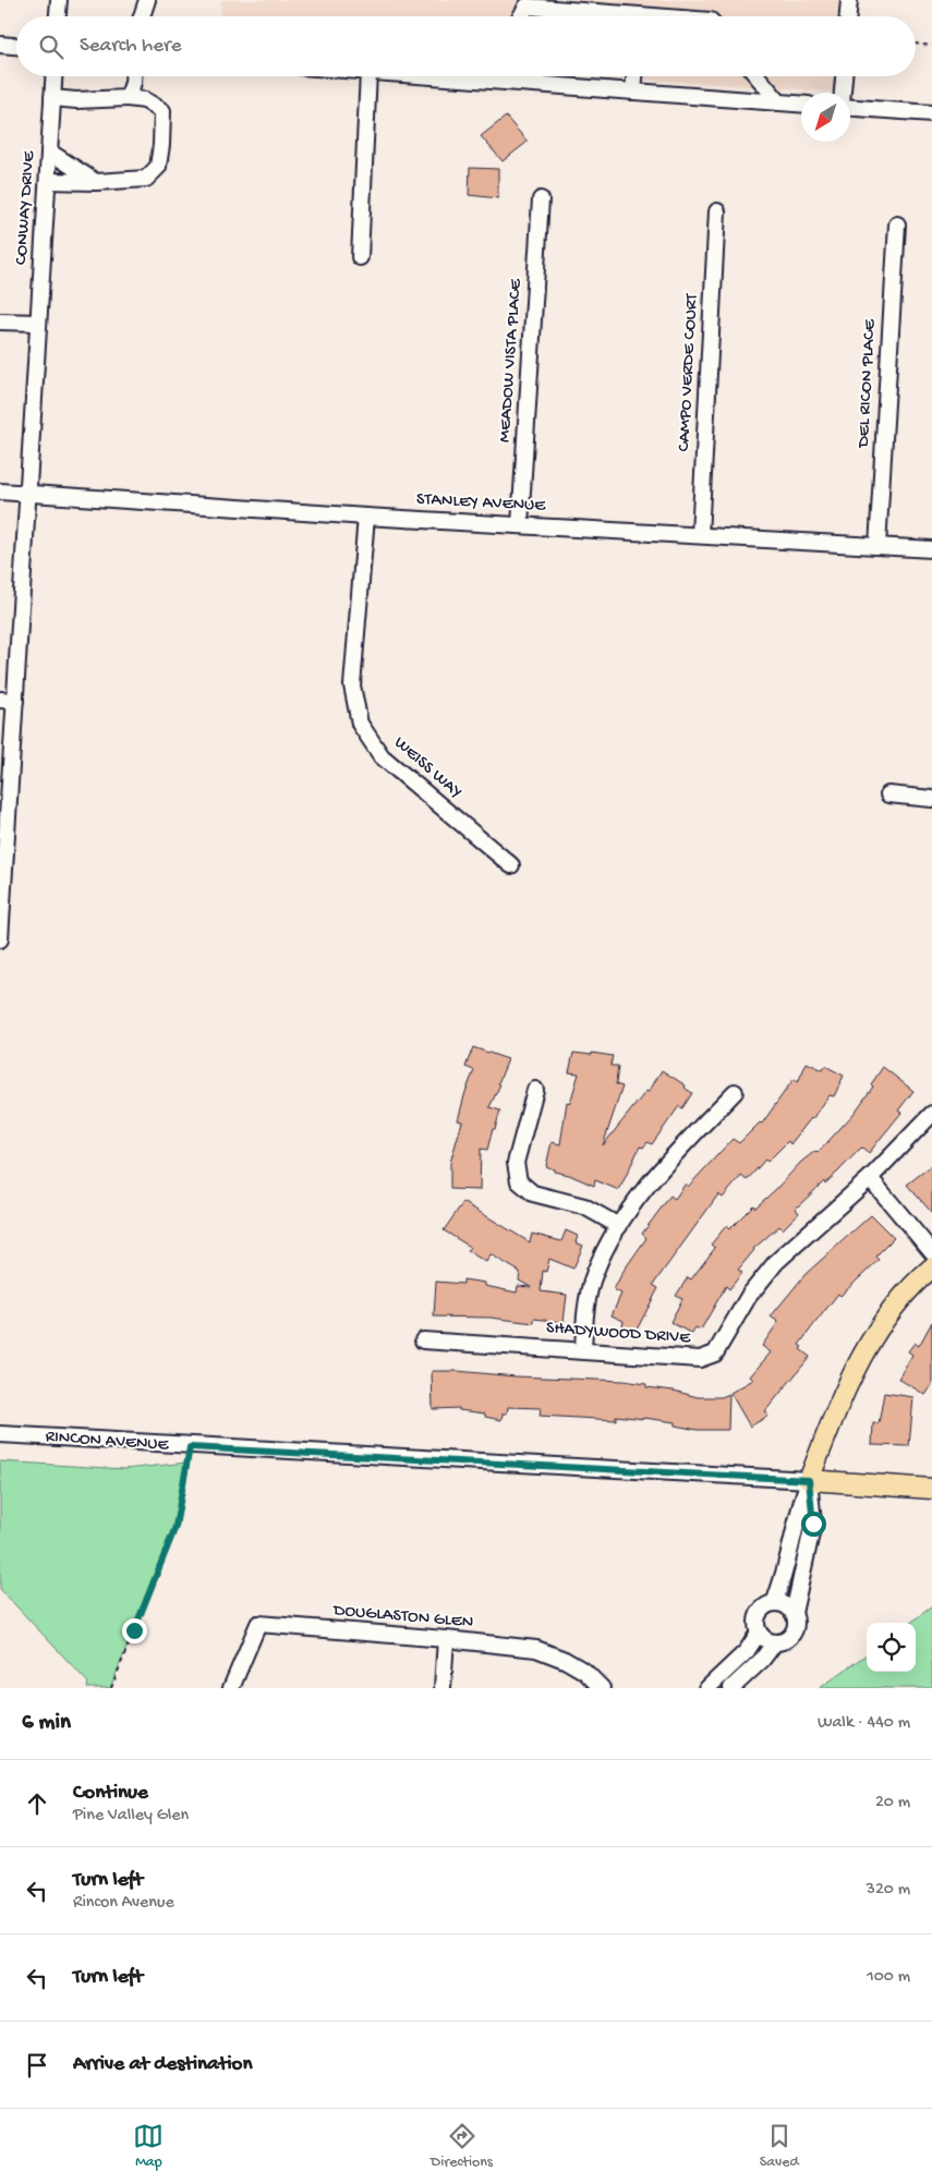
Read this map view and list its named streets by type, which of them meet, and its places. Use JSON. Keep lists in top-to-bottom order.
{
  "streets": {
    "main road": ["RINCON AVENUE"],
    "street": [
      "CONWAY DRIVE",
      "MEADOW VISTA PLACE",
      "CAMPO VERDE COURT",
      "DEL RICON PLACE",
      "STANLEY AVENUE",
      "WEISS WAY",
      "SHADYWOOD DRIVE",
      "DOUGLASTON GLEN"
    ]
  },
  "crossings": [
    ["CONWAY DRIVE", "STANLEY AVENUE"],
    ["MEADOW VISTA PLACE", "STANLEY AVENUE"],
    ["CAMPO VERDE COURT", "STANLEY AVENUE"],
    ["DEL RICON PLACE", "STANLEY AVENUE"],
    ["STANLEY AVENUE", "WEISS WAY"]
  ],
  "north": "bottom left",
  "page": {
    "search": "Search here",
    "heading": ["6 min", "Walk · 440 m"],
    "list": [
      ["Continue", "Pine Valley Glen", "20 m"],
      ["Turn left", "Rincon Avenue", "320 m"],
      ["Turn left", "100 m"],
      "Arrive at destination"
    ],
    "nav": ["Map", "Directions", "Saved"]
  }
}
